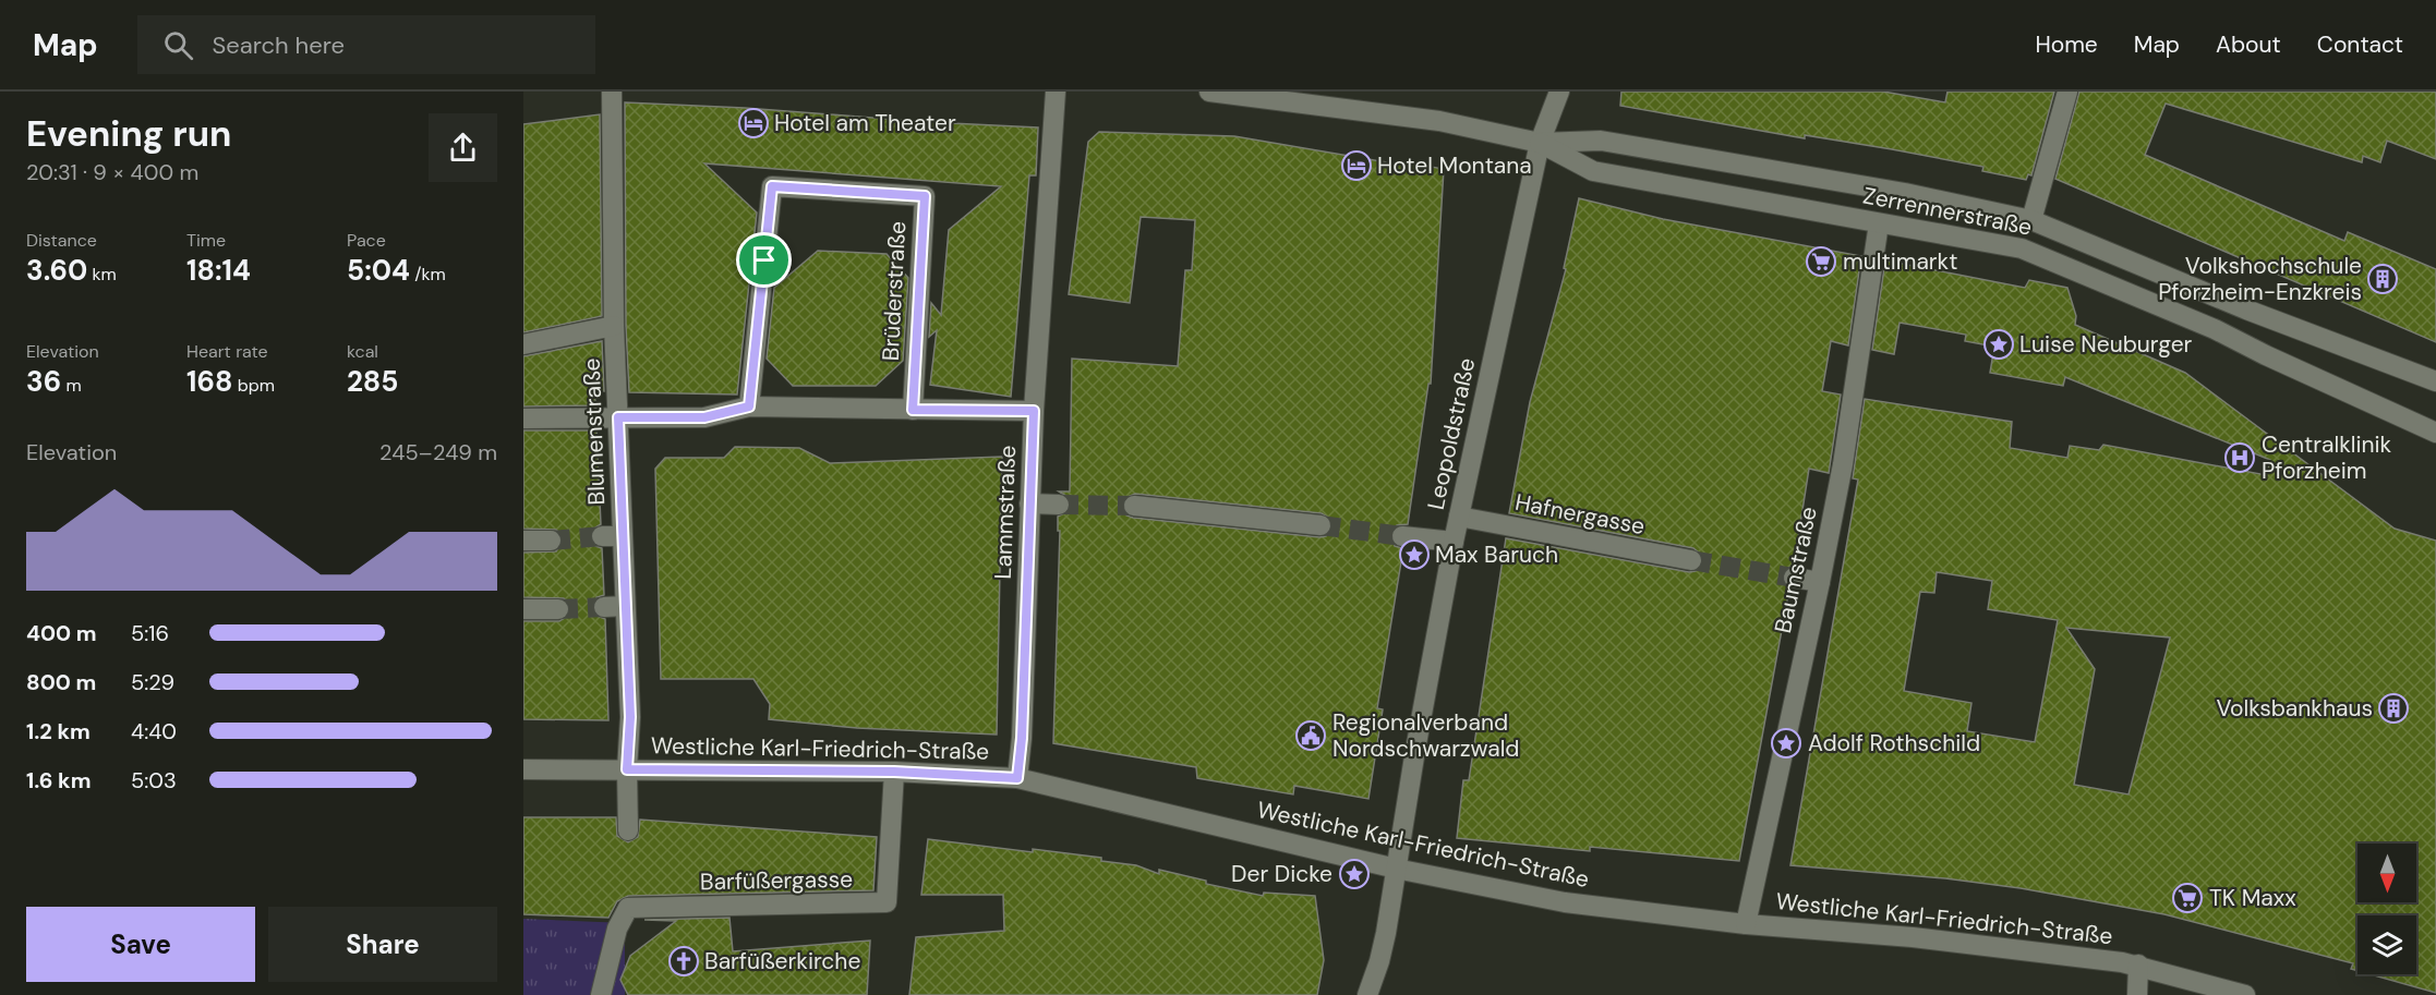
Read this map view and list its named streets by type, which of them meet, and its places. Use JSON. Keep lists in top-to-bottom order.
{
  "streets": {
    "street": [
      "Zerrennerstraße",
      "Brüderstraße",
      "Blumenstraße",
      "Leopoldstraße",
      "Lammstraße",
      "Hafnergasse",
      "Baumstraße",
      "Westliche Karl-Friedrich-Straße",
      "Barfüßergasse"
    ]
  },
  "crossings": [
    ["Zerrennerstraße", "Leopoldstraße"],
    ["Zerrennerstraße", "Baumstraße"],
    ["Blumenstraße", "Westliche Karl-Friedrich-Straße"],
    ["Leopoldstraße", "Hafnergasse"],
    ["Leopoldstraße", "Westliche Karl-Friedrich-Straße"],
    ["Lammstraße", "Westliche Karl-Friedrich-Straße"],
    ["Baumstraße", "Westliche Karl-Friedrich-Straße"],
    ["Westliche Karl-Friedrich-Straße", "Barfüßergasse"]
  ],
  "places": {
    "hotel": ["Hotel am Theater", "Hotel Montana"],
    "supermarket": ["multimarkt", "TK Maxx"],
    "building": ["Volkshochschule Pforzheim-Enzkreis", "Volksbankhaus"],
    "place": [
      "Luise Neuburger",
      "Max Baruch",
      "Adolf Rothschild",
      "Der Dicke"
    ],
    "hospital": ["Centralklinik Pforzheim"],
    "public building": ["Regionalverband Nordschwarzwald"],
    "church": ["Barfüßerkirche"]
  },
  "north": "bottom",
  "page": {
    "header": "Map",
    "search": "Search here",
    "nav": [
      "Home",
      "Map",
      "About",
      "Contact"
    ],
    "heading": ["Evening run", "20:31 · 9 × 400 m"],
    "stats": [
      ["Distance", "3.60 km"],
      ["Time", "18:14"],
      ["Pace", "5:04 /km"],
      ["Elevation", "36 m"],
      ["Heart rate", "168 bpm"],
      ["kcal", "285"]
    ],
    "chart": ["Elevation", "245–249 m"],
    "list": [
      {
        "name": "400 m",
        "note": "5:16"
      },
      {
        "name": "800 m",
        "note": "5:29"
      },
      {
        "name": "1.2 km",
        "note": "4:40"
      },
      {
        "name": "1.6 km",
        "note": "5:03"
      }
    ],
    "buttons": ["Save", "Share"]
  }
}
